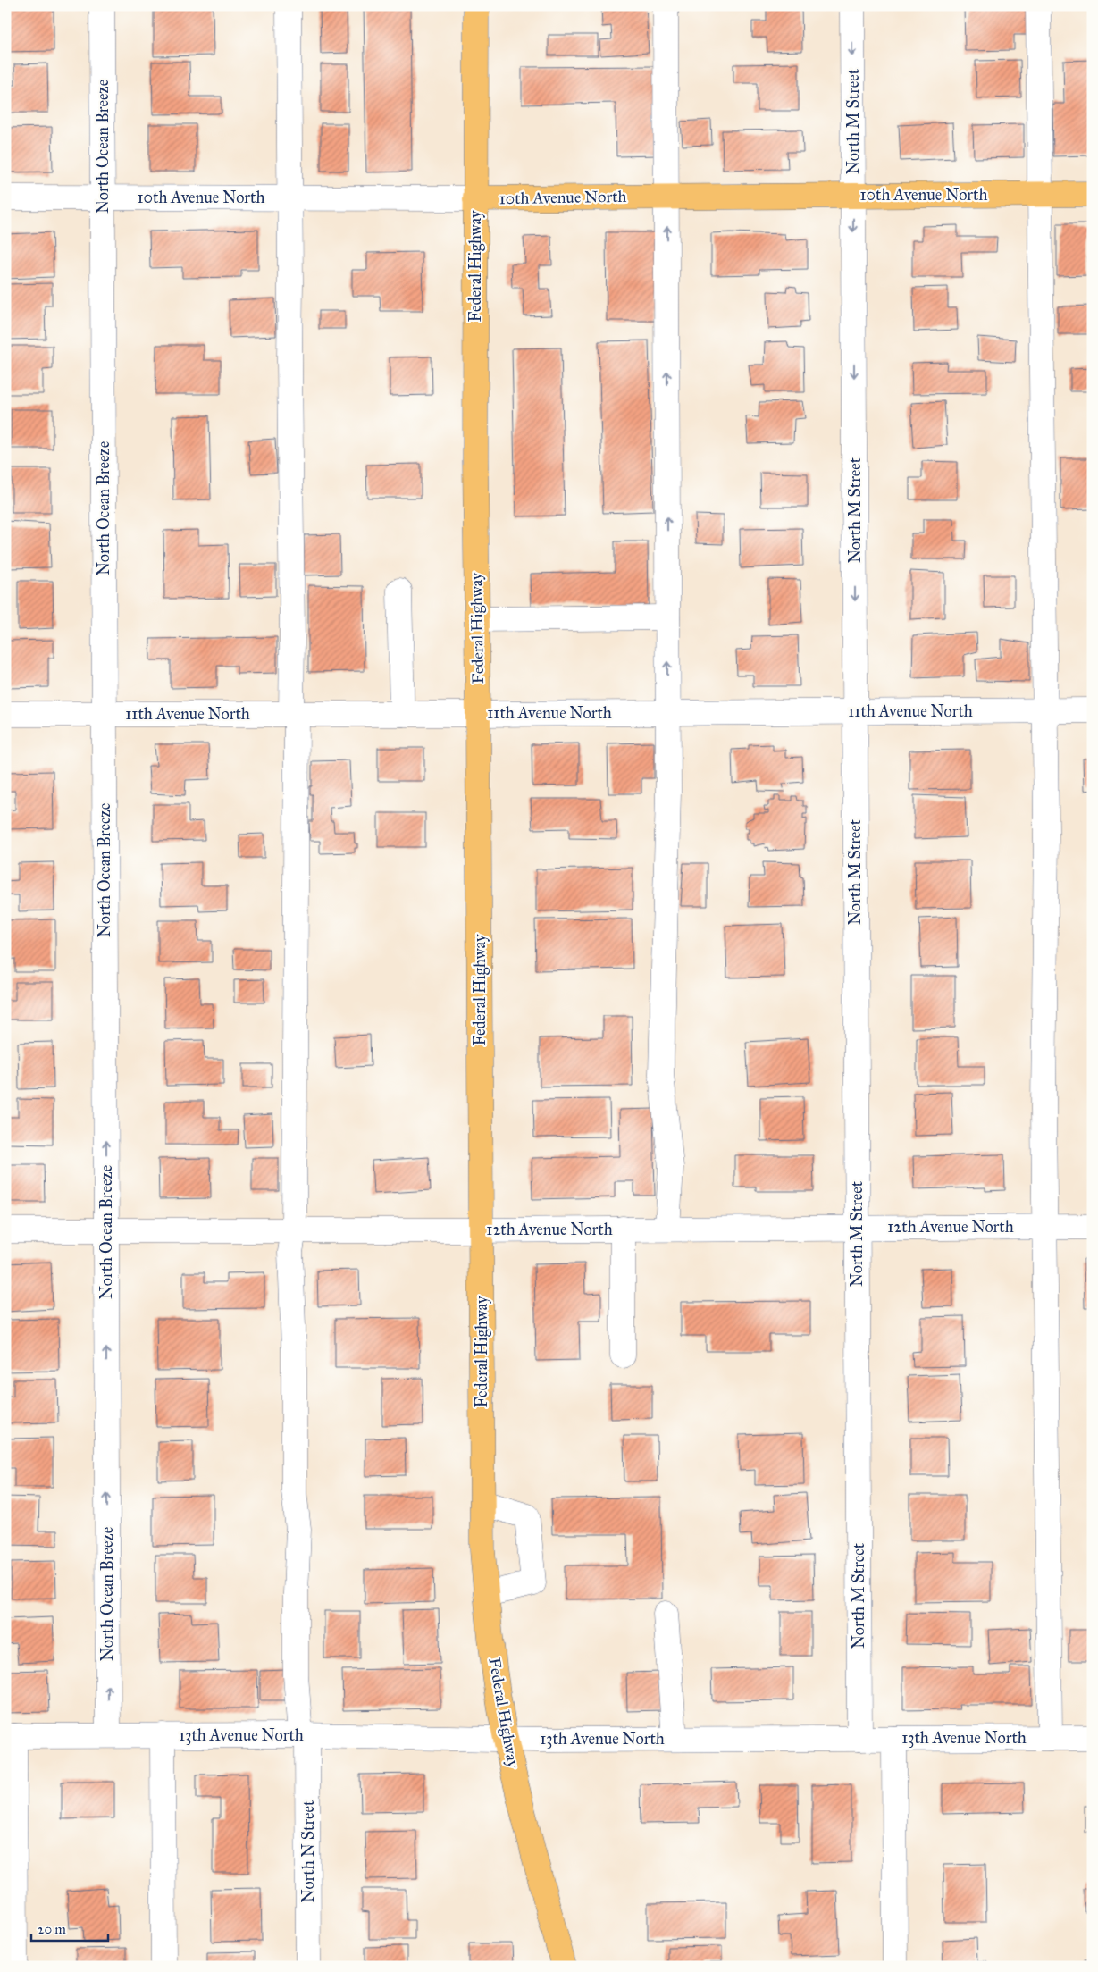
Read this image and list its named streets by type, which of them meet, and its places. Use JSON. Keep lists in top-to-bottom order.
{
  "streets": {
    "main road": ["10th Avenue North", "Federal Highway"],
    "street": [
      "North M Street",
      "North Ocean Breeze",
      "11th Avenue North",
      "12th Avenue North",
      "13th Avenue North",
      "North N Street"
    ]
  },
  "crossings": [
    ["North M Street", "10th Avenue North"],
    ["North M Street", "11th Avenue North"],
    ["North M Street", "12th Avenue North"],
    ["North M Street", "13th Avenue North"],
    ["North Ocean Breeze", "10th Avenue North"],
    ["North Ocean Breeze", "11th Avenue North"],
    ["North Ocean Breeze", "12th Avenue North"],
    ["North Ocean Breeze", "13th Avenue North"],
    ["10th Avenue North", "Federal Highway"],
    ["10th Avenue North", "North N Street"],
    ["Federal Highway", "11th Avenue North"],
    ["Federal Highway", "12th Avenue North"],
    ["Federal Highway", "13th Avenue North"],
    ["11th Avenue North", "North N Street"],
    ["12th Avenue North", "North N Street"],
    ["13th Avenue North", "North N Street"]
  ],
  "one_way": ["North Ocean Breeze"],
  "scale_bar": "20 m"
}
